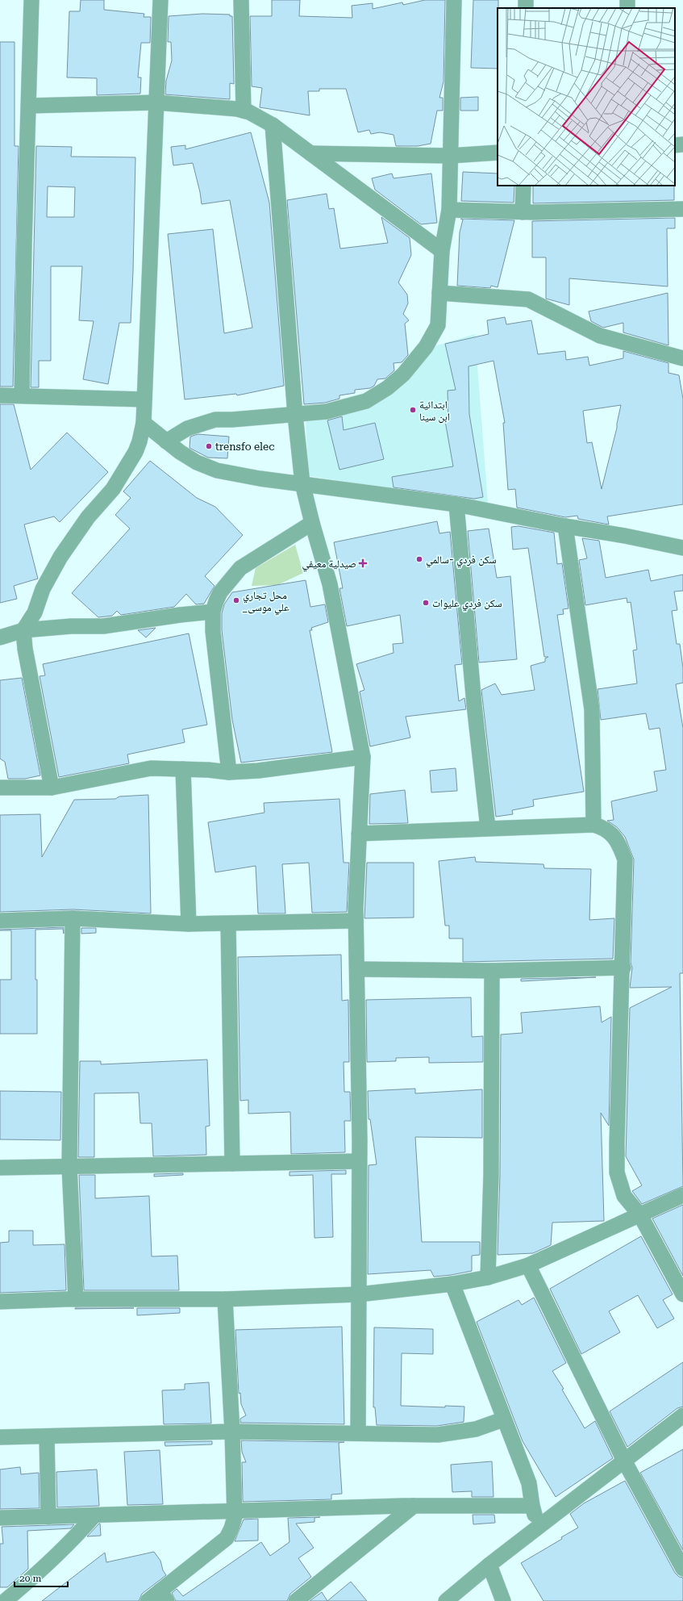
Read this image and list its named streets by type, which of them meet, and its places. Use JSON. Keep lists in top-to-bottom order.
{
  "places": {
    "other": [
      "ابتدائية ابن سينا",
      "trensfo elec",
      "سكن فردي -سالمي",
      "محل تجاري _علي موسى",
      "سكن فردي عليوات"
    ],
    "health": ["صيدلية معيفي"]
  },
  "scale_bar": "20 m"
}
